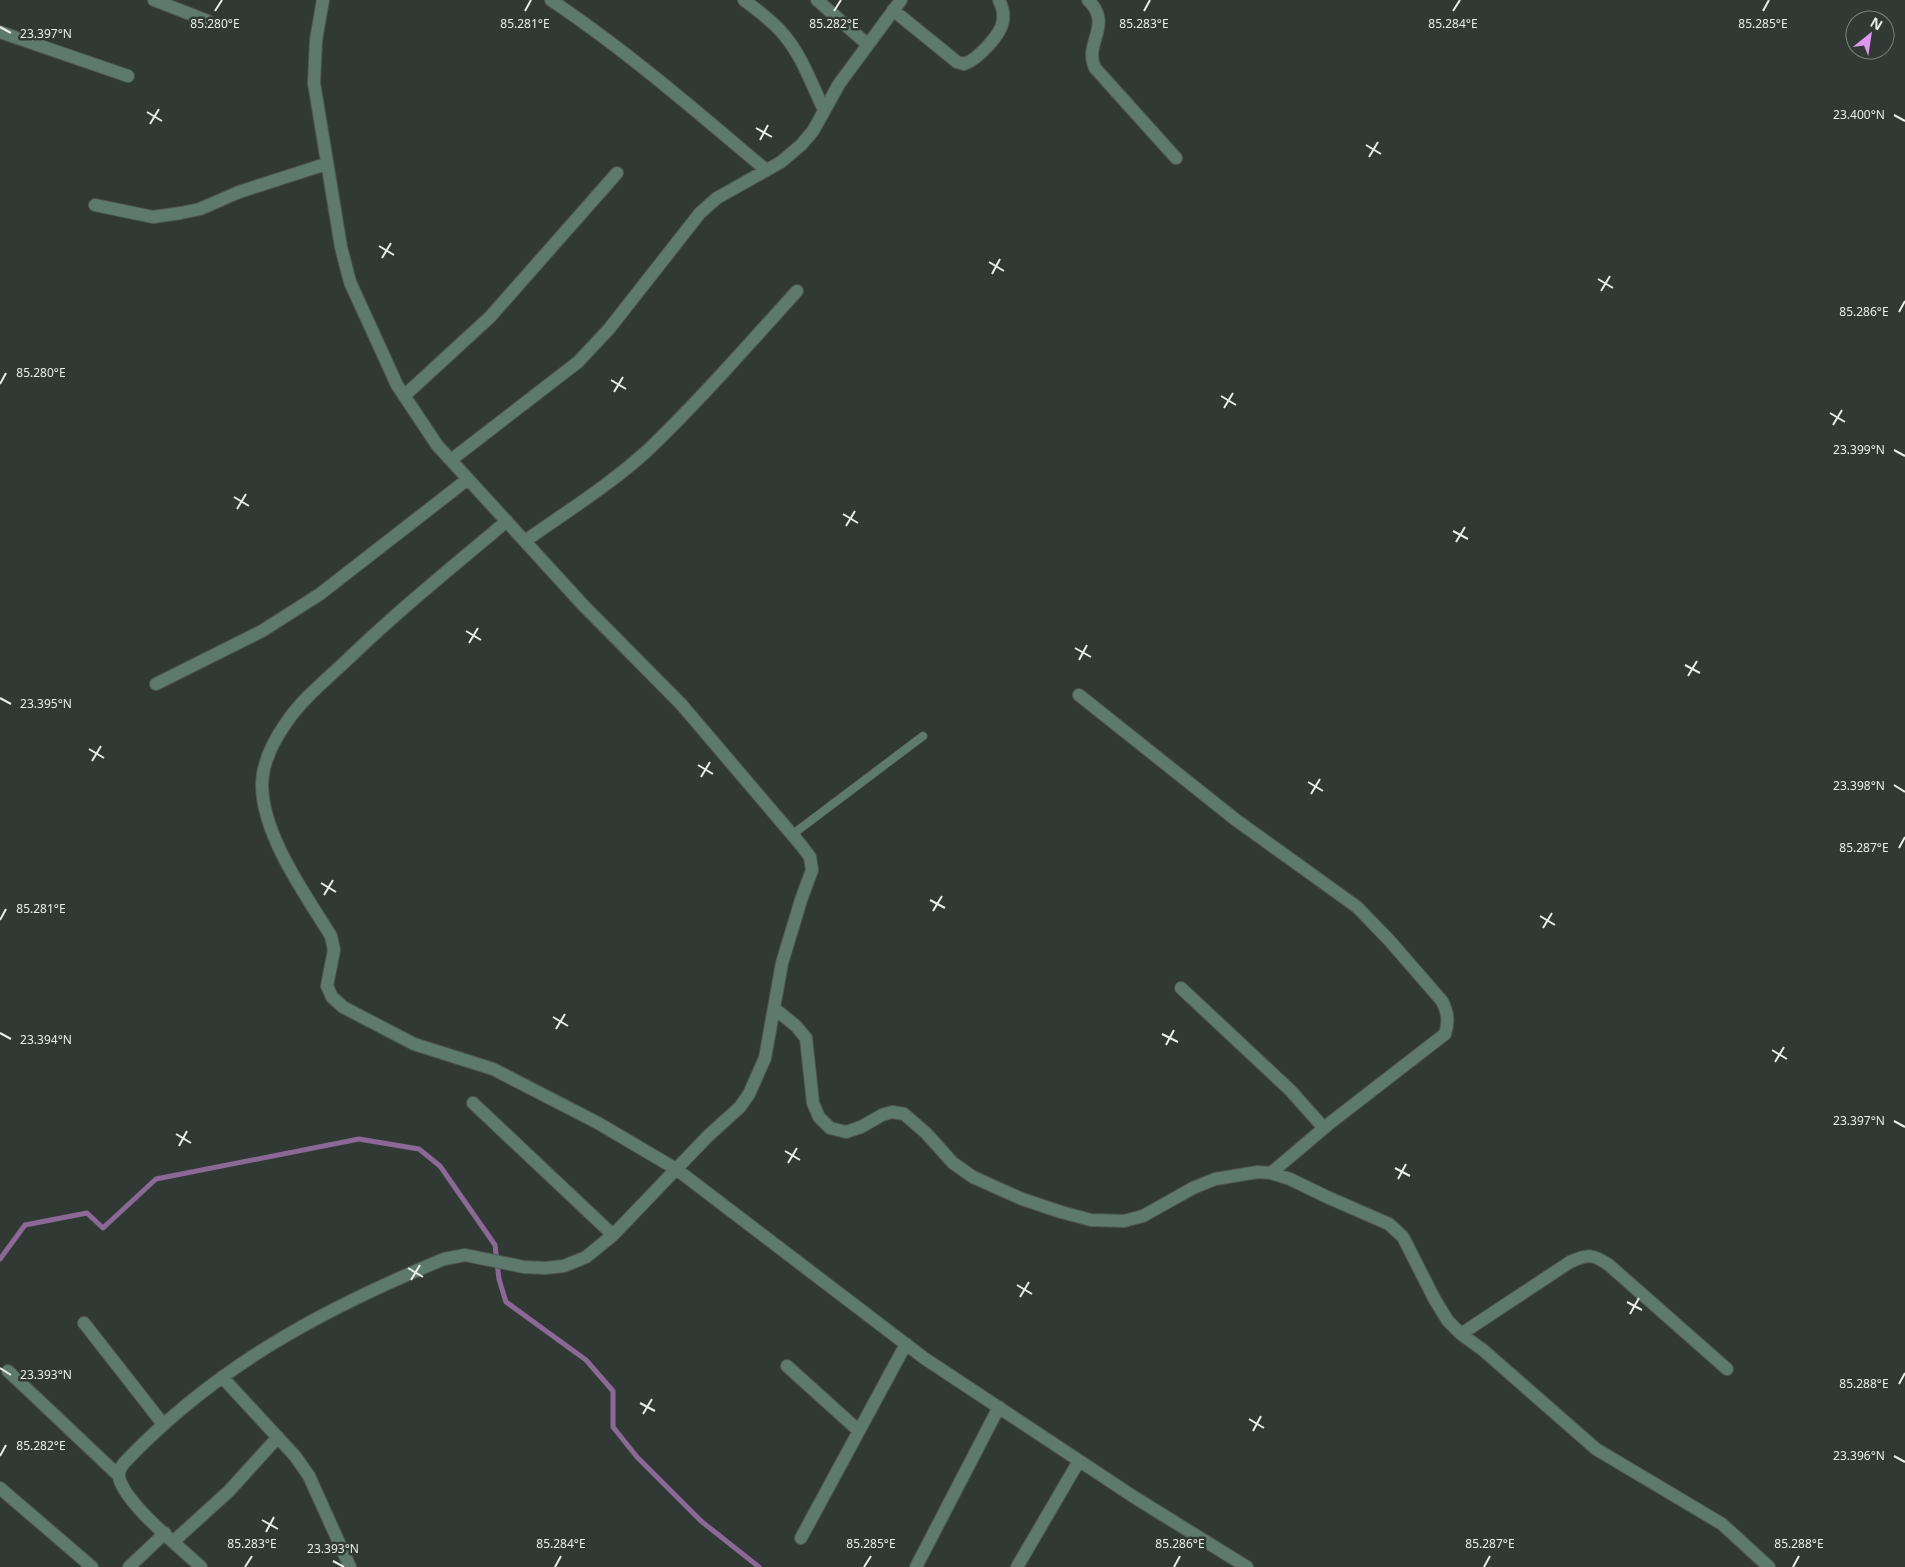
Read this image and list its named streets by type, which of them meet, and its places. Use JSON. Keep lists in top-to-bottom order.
{
  "north": "top right",
  "coordinates": [
    "85.280°E",
    "85.281°E",
    "85.282°E",
    "85.283°E",
    "85.284°E",
    "85.285°E",
    "23.397°N",
    "23.400°N",
    "85.286°E",
    "23.399°N",
    "23.395°N",
    "23.398°N",
    "85.287°E",
    "23.394°N",
    "23.393°N",
    "85.288°E",
    "23.396°N"
  ]
}
